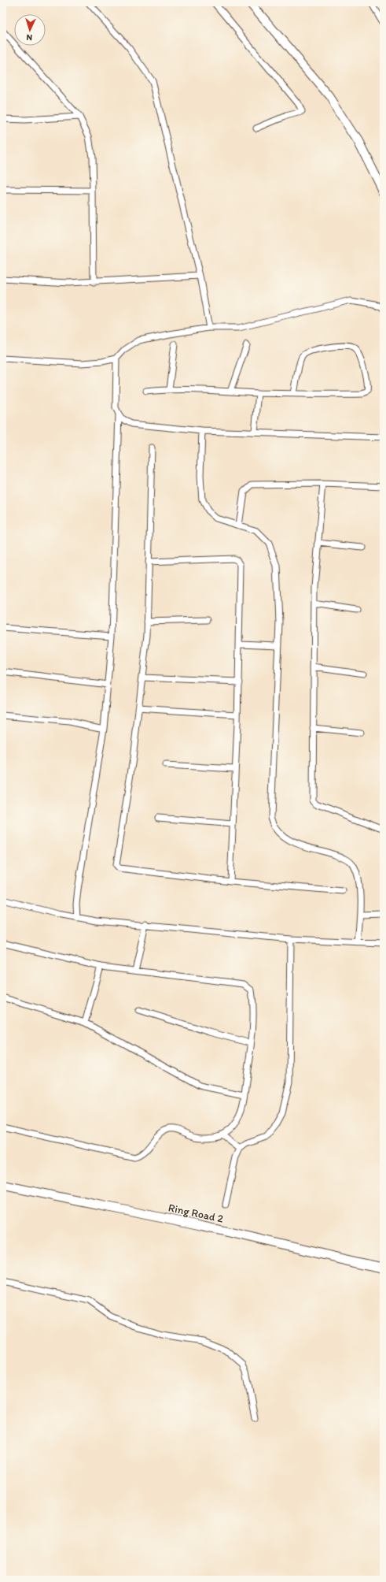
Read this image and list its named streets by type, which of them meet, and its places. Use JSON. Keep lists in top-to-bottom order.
{
  "streets": {
    "main road": ["Ring Road 2"]
  },
  "north": "bottom"
}
